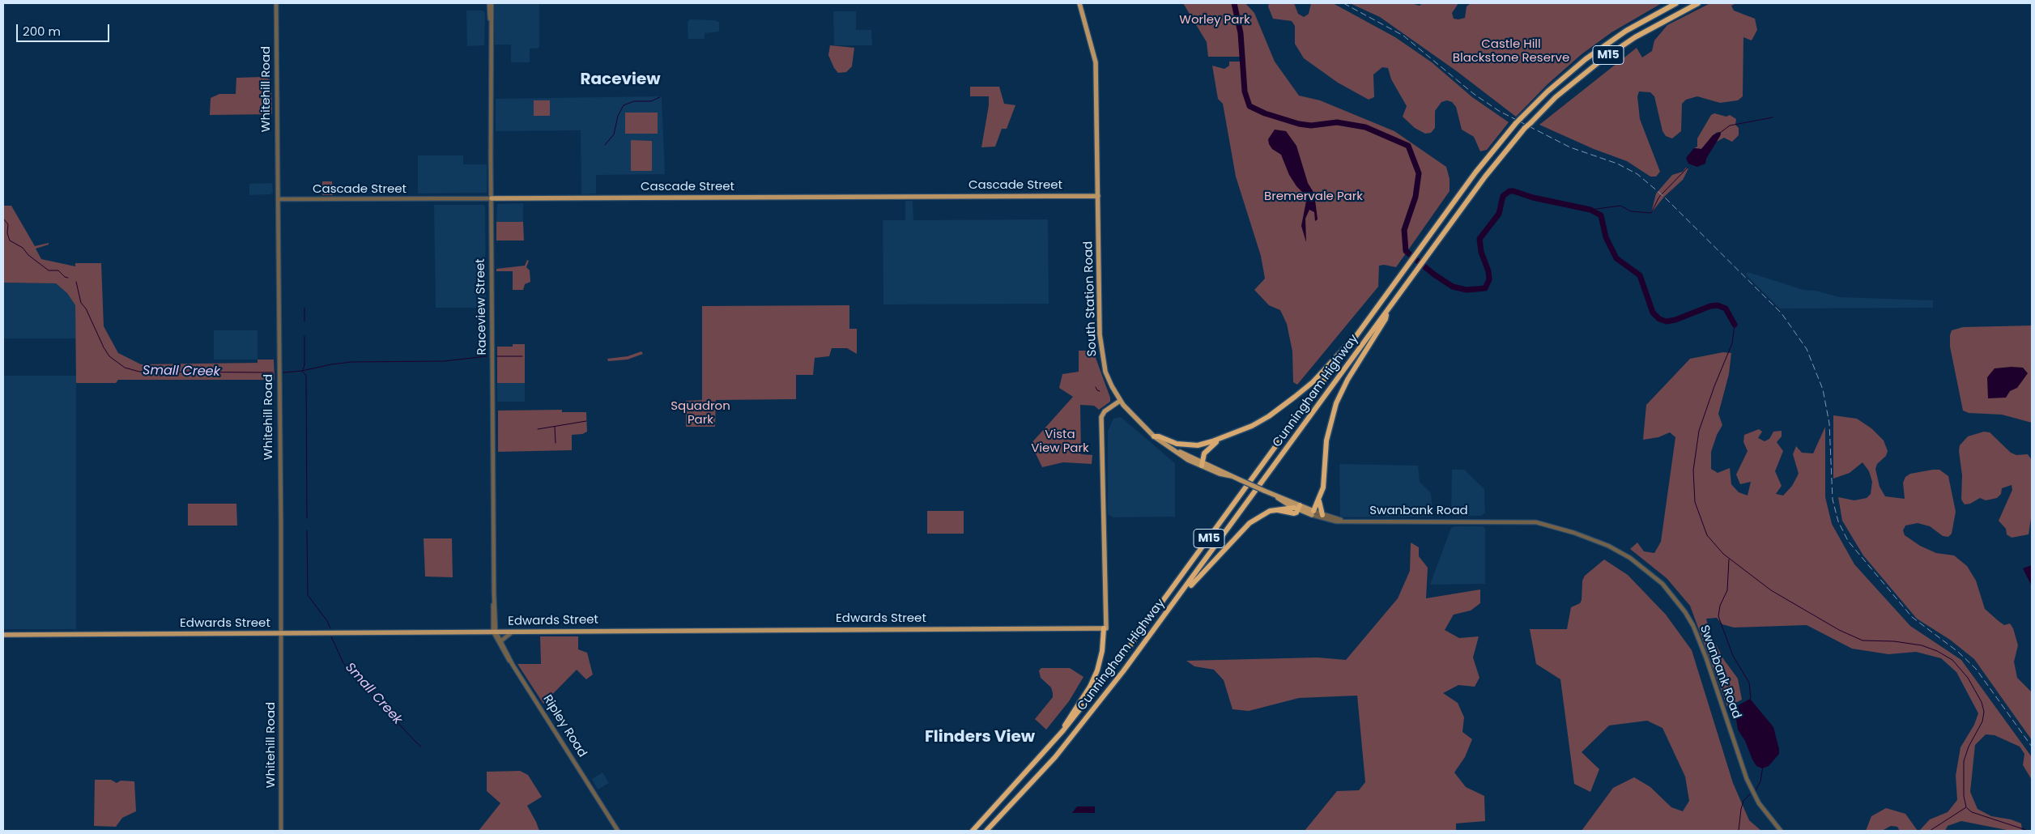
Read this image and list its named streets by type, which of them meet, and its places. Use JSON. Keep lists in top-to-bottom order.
{
  "streets": {
    "highway": ["M15", "Cunningham Highway"],
    "main road": [
      "Cascade Street",
      "South Station Road",
      "Swanbank Road",
      "Edwards Street"
    ],
    "street": ["Whitehill Road", "Raceview Street", "Ripley Road"]
  },
  "crossings": [
    ["Whitehill Road", "Cascade Street"],
    ["Whitehill Road", "Edwards Street"],
    ["Cascade Street", "South Station Road"],
    ["Cascade Street", "Raceview Street"],
    ["South Station Road", "Swanbank Road"],
    ["Raceview Street", "Edwards Street"],
    ["Raceview Street", "Ripley Road"],
    ["Edwards Street", "Ripley Road"]
  ],
  "districts": ["Raceview", "Flinders View"],
  "water": ["Small Creek"],
  "parks": [
    "Worley Park",
    "Castle Hill Blackstone Reserve",
    "Bremervale Park",
    "Squadron Park",
    "Vista View Park"
  ],
  "scale_bar": "200 m"
}
